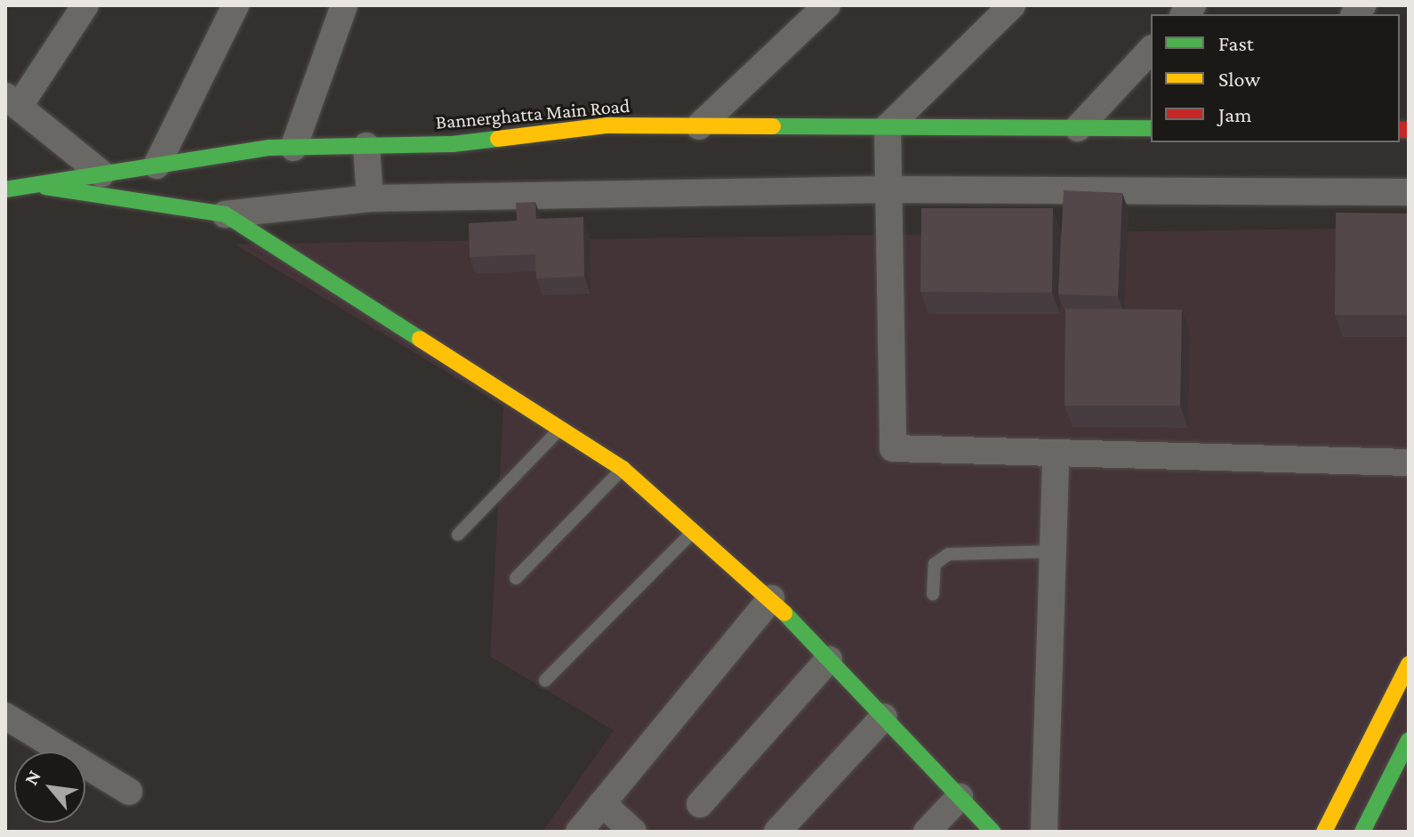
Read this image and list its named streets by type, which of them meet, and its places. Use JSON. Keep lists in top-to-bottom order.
{
  "streets": {
    "main road": ["Bannerghatta Main Road"]
  },
  "legend": ["Fast", "Slow", "Jam"],
  "north": "top left"
}
